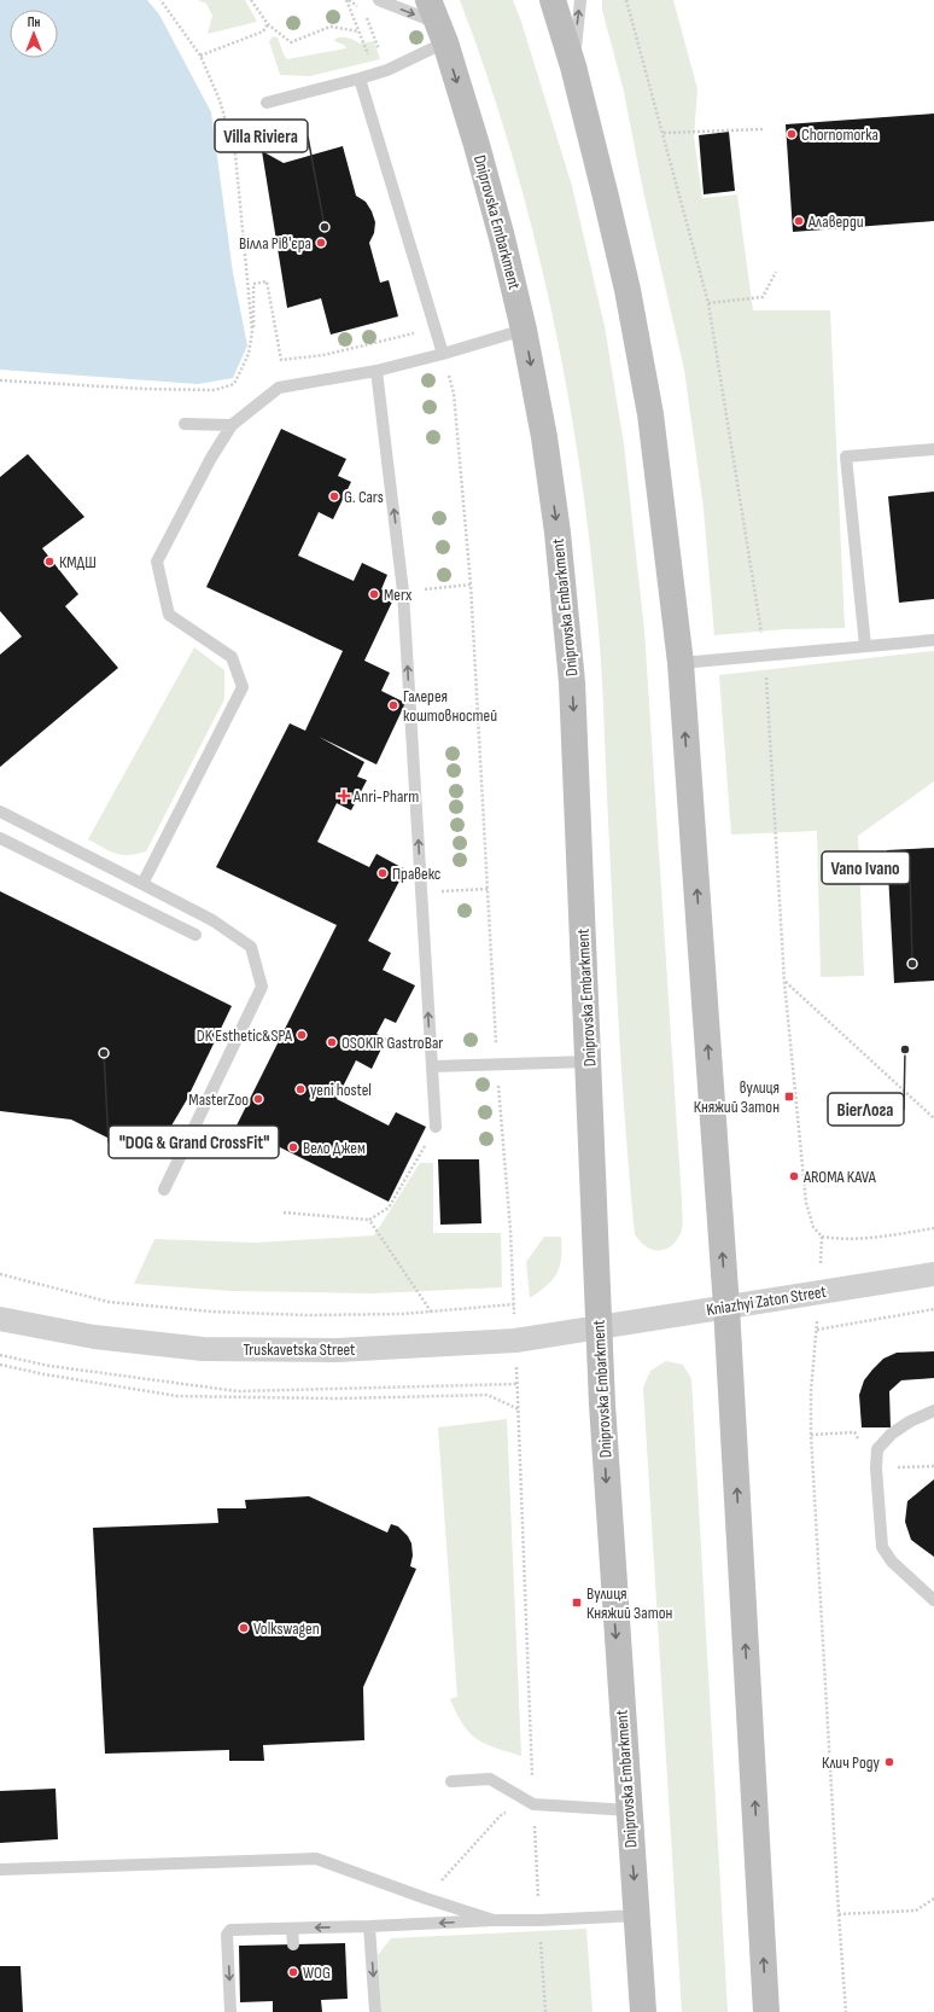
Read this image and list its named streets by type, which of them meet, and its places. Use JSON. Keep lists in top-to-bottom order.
{
  "streets": {
    "main road": ["Dniprovska Embarkment"],
    "street": ["Kniazhyi Zaton Street", "Truskavetska Street"]
  },
  "crossings": [
    ["Dniprovska Embarkment", "Kniazhyi Zaton Street"],
    ["Dniprovska Embarkment", "Truskavetska Street"],
    ["Kniazhyi Zaton Street", "Truskavetska Street"]
  ],
  "places": {
    "other": [
      "Chornomorka",
      "Алаверди",
      "Villa Riviera",
      "Вілла Рів'єра",
      "G. Cars",
      "КМДШ",
      "Merx",
      "Галерея коштовностей",
      "Правекс",
      "Vano Ivano",
      "DK Esthetic&SPA",
      "OSOKIR GastroBar",
      "BierЛога",
      "\"DOG & Grand CrossFit\"",
      "yeni hostel",
      "MasterZoo",
      "Вело Джем",
      "AROMA KAVA",
      "Volkswagen",
      "Клич Роду",
      "WOG"
    ],
    "health": ["Anri-Pharm"],
    "transit": ["вулиця Княжий Затон", "Вулиця Княжий Затон"]
  },
  "north": "top"
}
